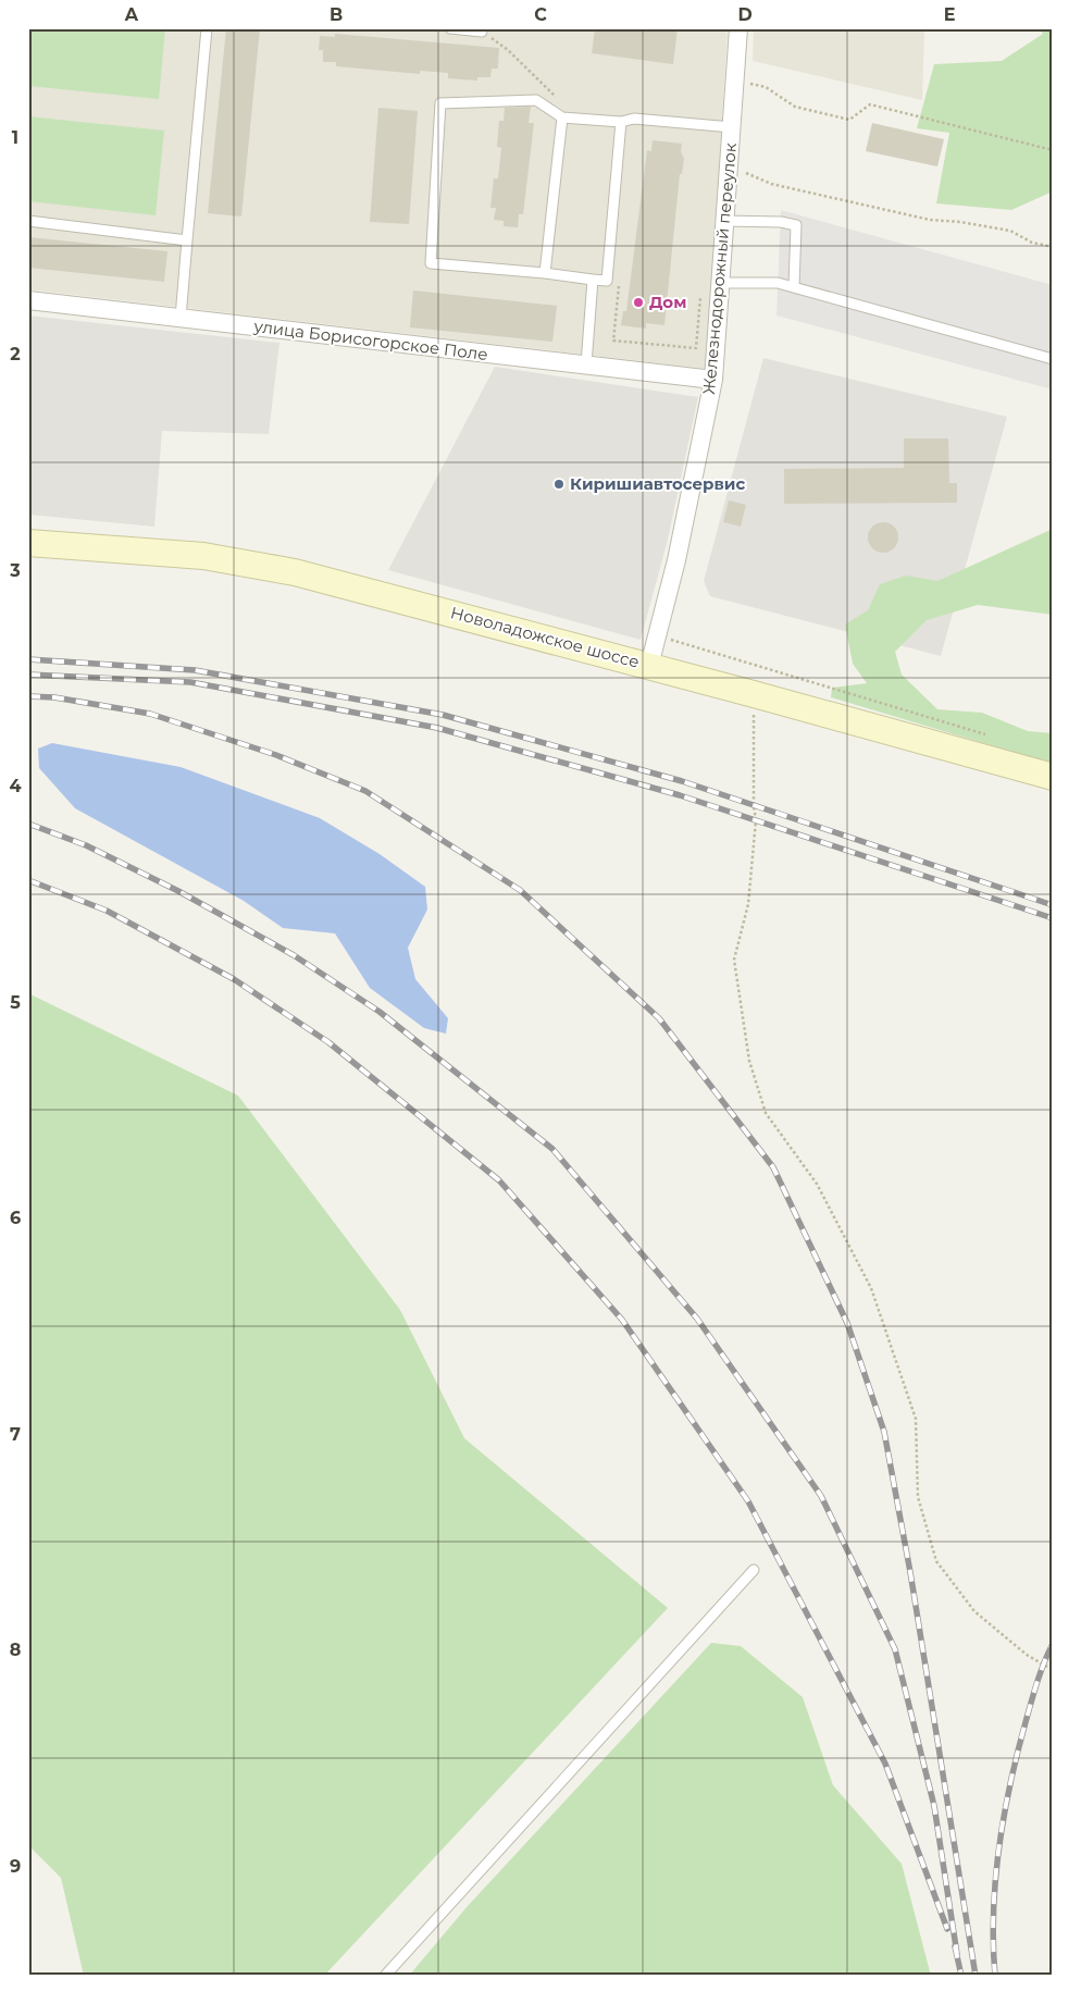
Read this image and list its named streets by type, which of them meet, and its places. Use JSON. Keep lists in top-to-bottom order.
{
  "streets": {
    "main road": ["Новоладожское шоссе"],
    "street": ["Железнодорожный переулок", "улица Борисогорское Поле"]
  },
  "crossings": [
    ["Железнодорожный переулок", "улица Борисогорское Поле"],
    ["Железнодорожный переулок", "Новоладожское шоссе"]
  ],
  "places": ["Дом", "Киришиавтосервис"],
  "grid": {
    "columns": [
      "A",
      "B",
      "C",
      "D",
      "E"
    ],
    "rows": [
      "1",
      "2",
      "3",
      "4",
      "5",
      "6",
      "7",
      "8",
      "9"
    ]
  }
}
